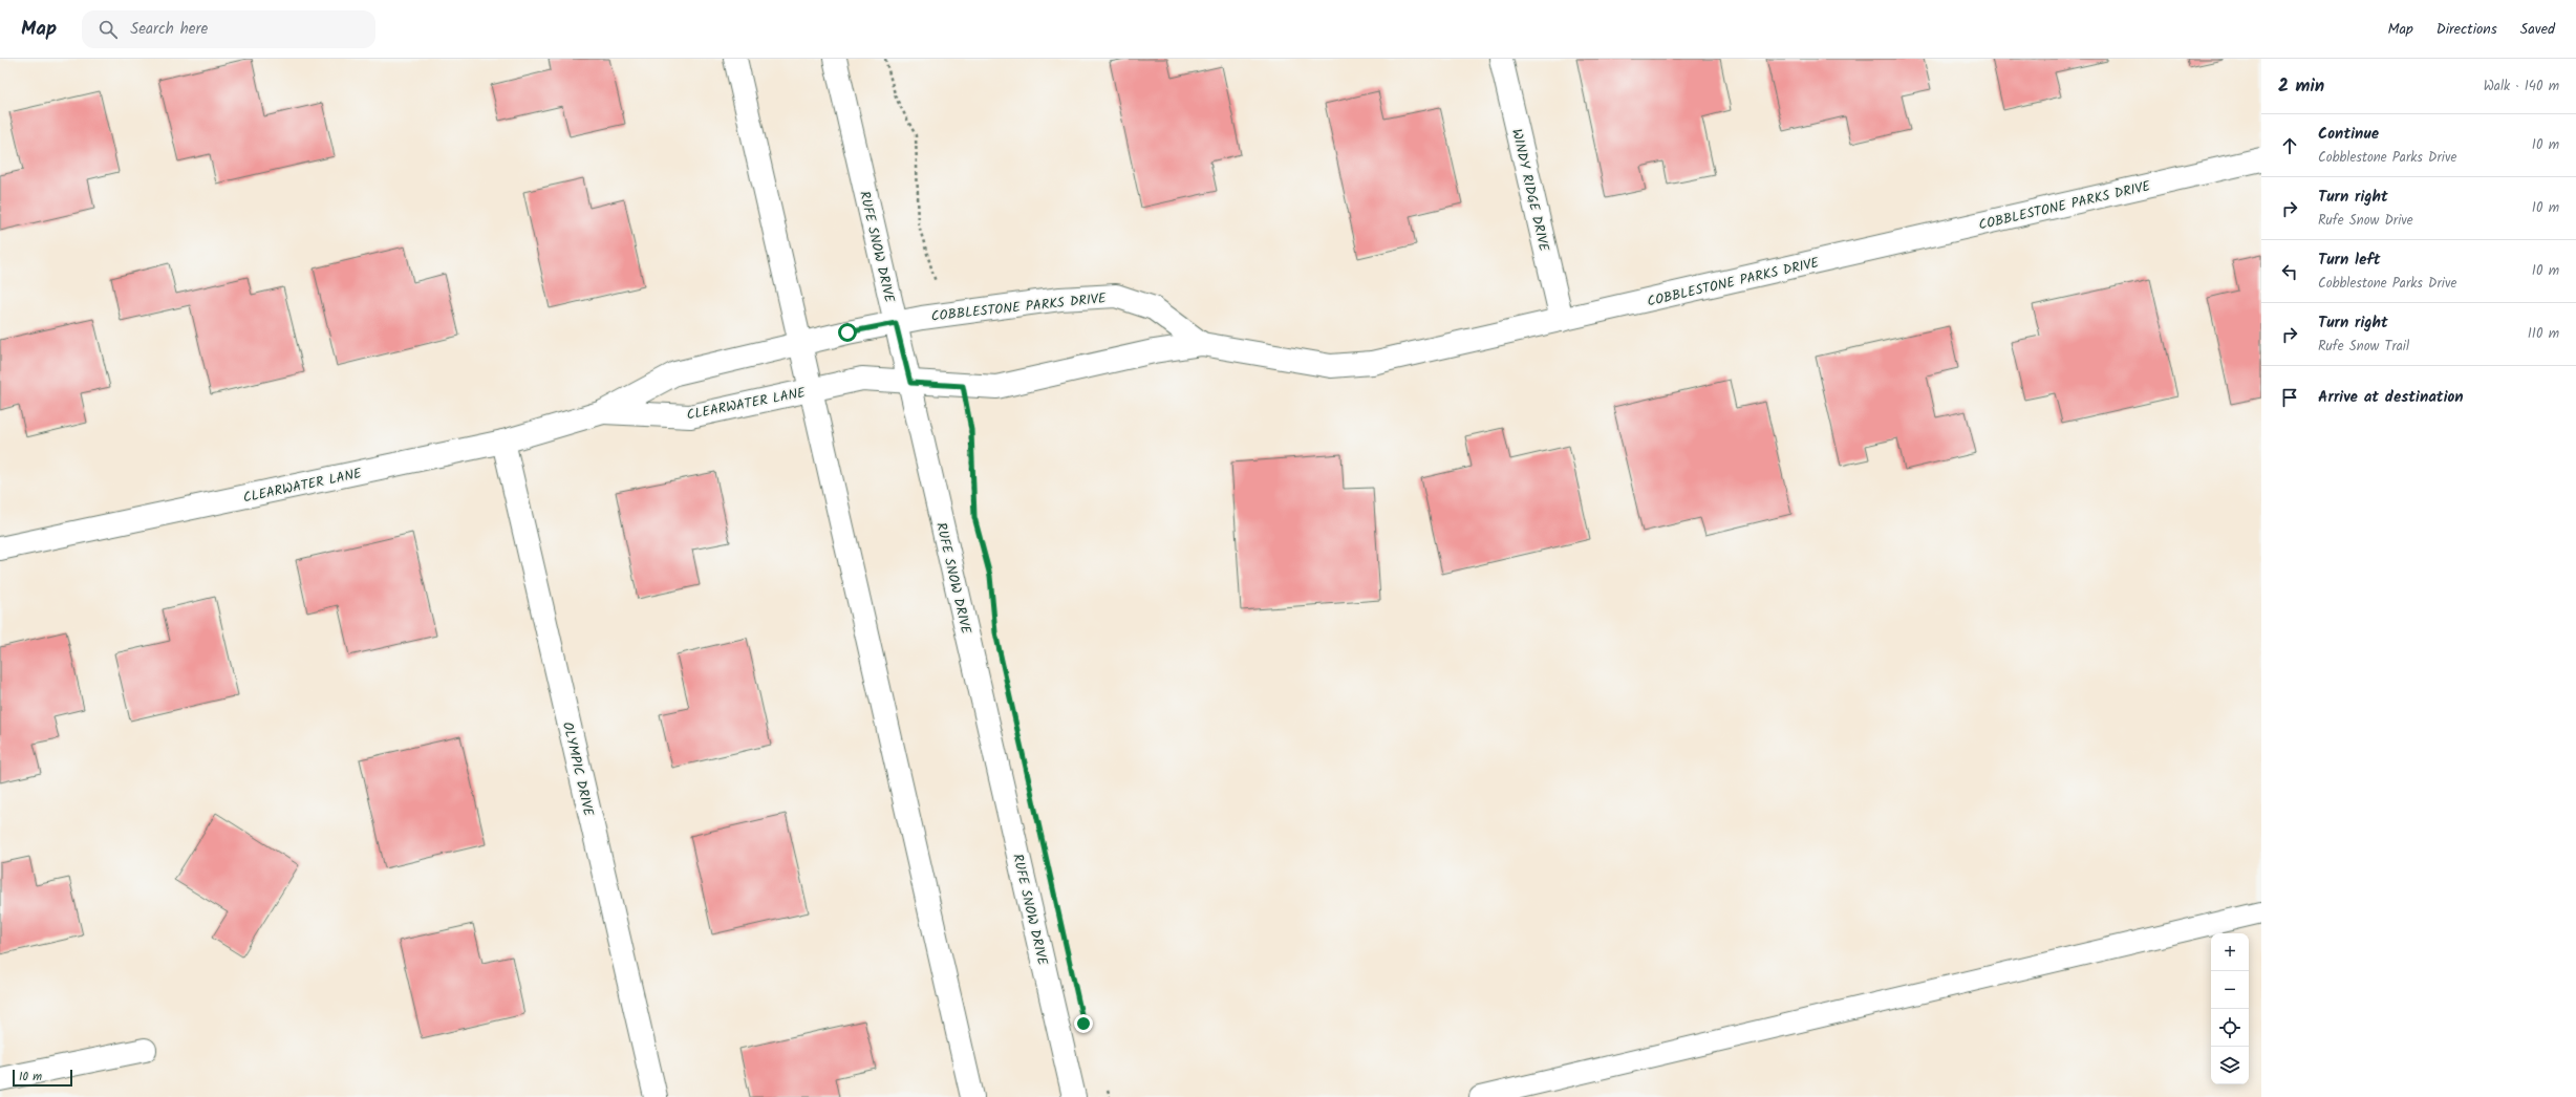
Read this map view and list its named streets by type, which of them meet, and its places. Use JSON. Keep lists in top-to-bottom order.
{
  "streets": {
    "street": [
      "WINDY RIDGE DRIVE",
      "COBBLESTONE PARKS DRIVE",
      "RUFE SNOW DRIVE",
      "CLEARWATER LANE",
      "OLYMPIC DRIVE"
    ]
  },
  "crossings": [
    ["WINDY RIDGE DRIVE", "COBBLESTONE PARKS DRIVE"],
    ["COBBLESTONE PARKS DRIVE", "RUFE SNOW DRIVE"],
    ["COBBLESTONE PARKS DRIVE", "CLEARWATER LANE"],
    ["CLEARWATER LANE", "OLYMPIC DRIVE"]
  ],
  "scale_bar": "10 m",
  "page": {
    "header": "Map",
    "search": "Search here",
    "nav": ["Map", "Directions", "Saved"],
    "heading": ["2 min", "Walk · 140 m"],
    "list": [
      ["Continue", "Cobblestone Parks Drive", "10 m"],
      ["Turn right", "Rufe Snow Drive", "10 m"],
      ["Turn left", "Cobblestone Parks Drive", "10 m"],
      ["Turn right", "Rufe Snow Trail", "110 m"],
      "Arrive at destination"
    ],
    "map_buttons": ["+", "−"],
    "scale": "10 m"
  }
}
